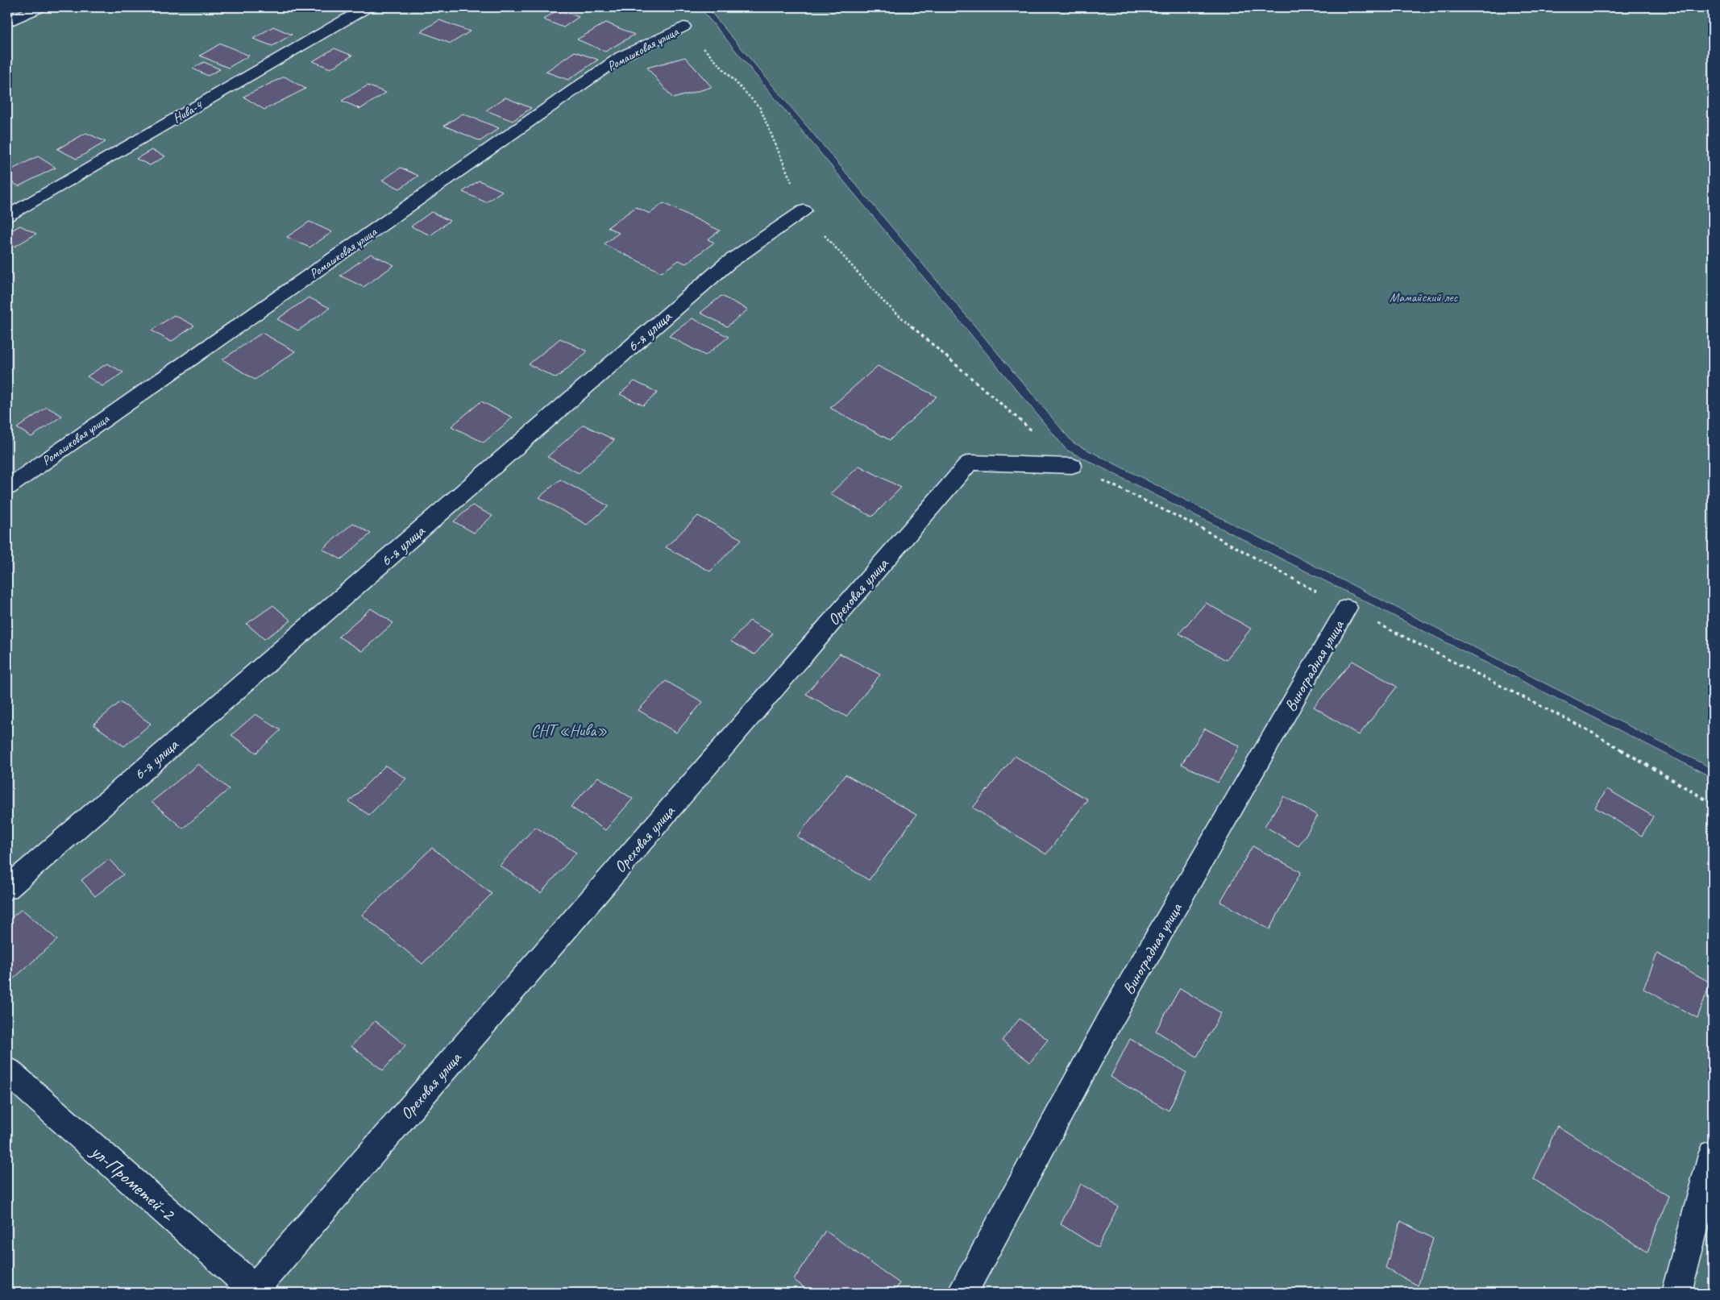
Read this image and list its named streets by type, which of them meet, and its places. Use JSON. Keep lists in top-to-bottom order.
{
  "streets": {
    "street": [
      "Ромашковая улица",
      "Нива-4",
      "6-я улица",
      "Ореховая улица",
      "Виноградная улица",
      "ул-Прометей-2"
    ]
  },
  "crossings": [
    ["Ореховая улица", "ул-Прометей-2"]
  ],
  "parks": ["Мамайский лес", "СНТ «Нива»"]
}
